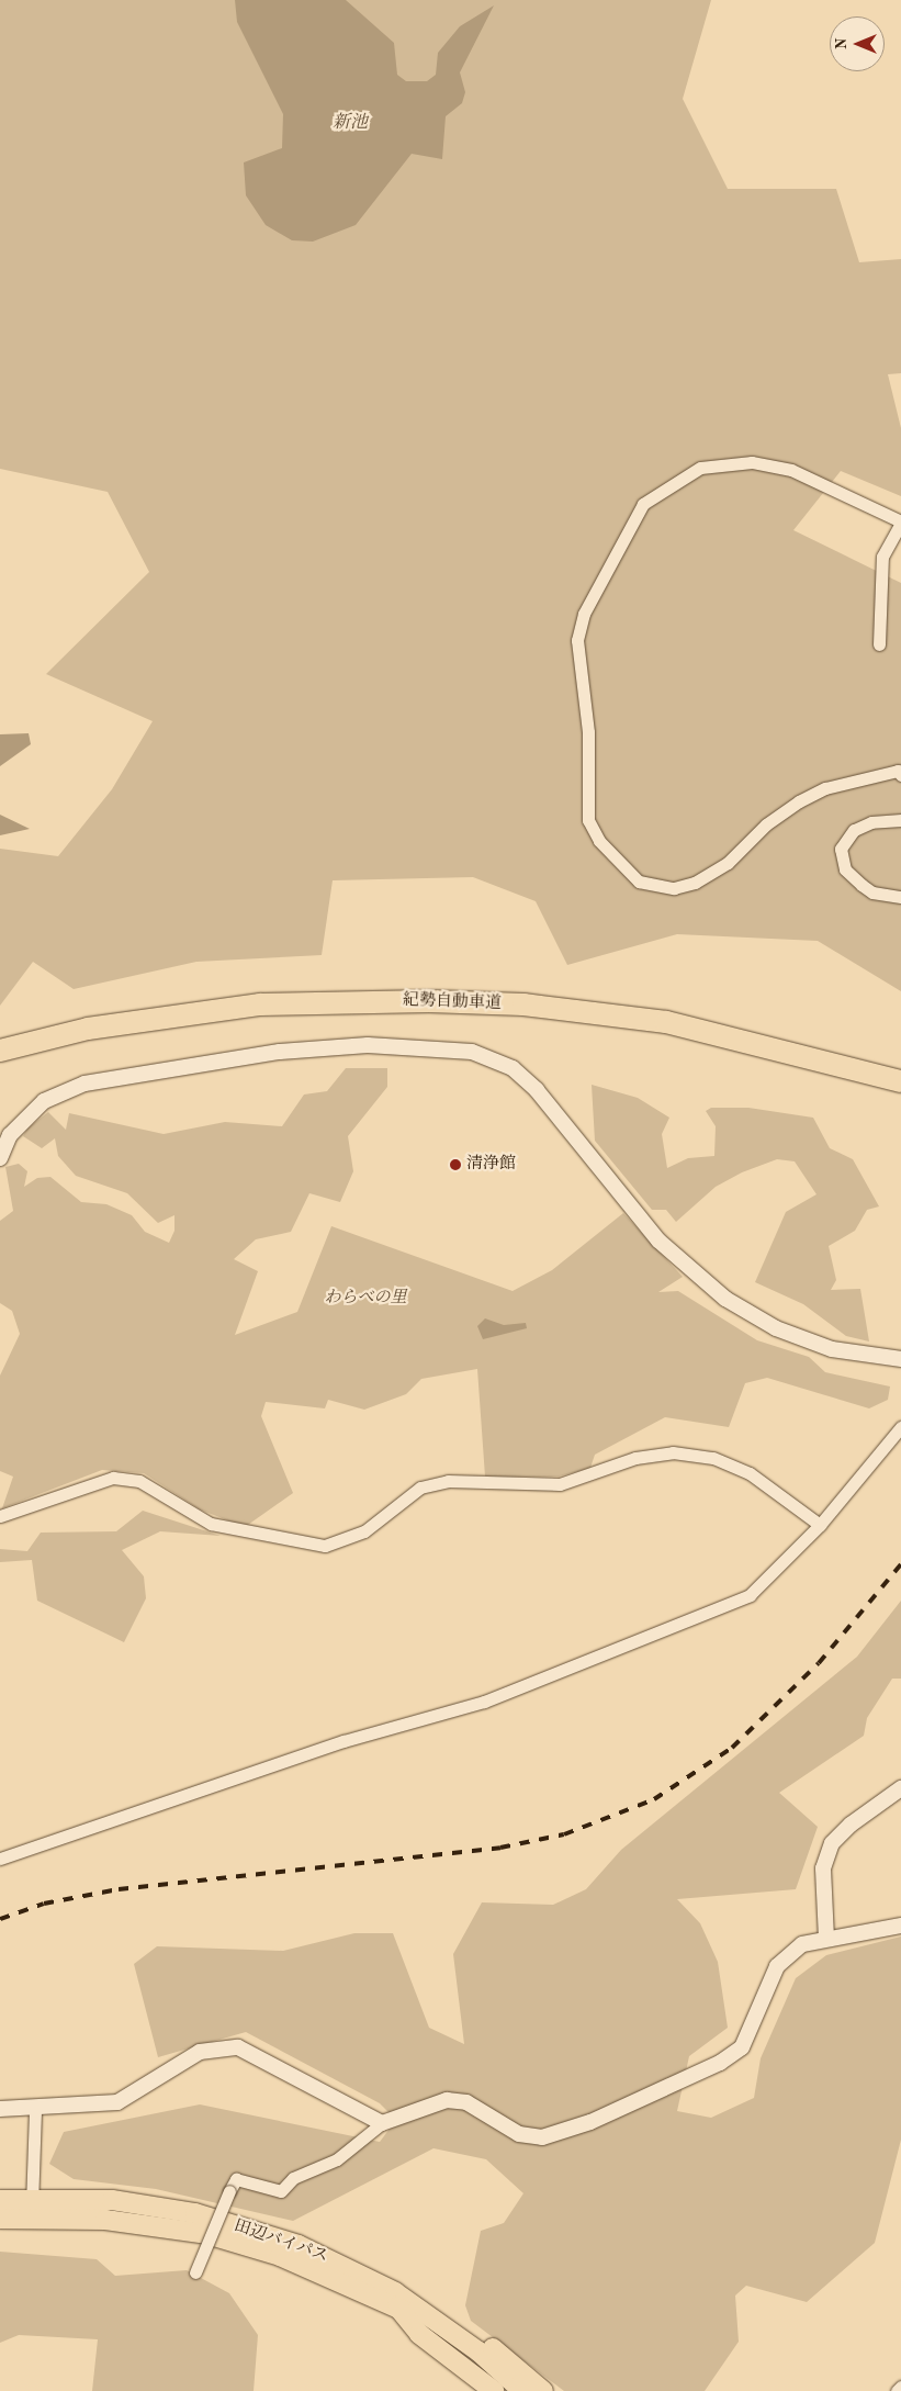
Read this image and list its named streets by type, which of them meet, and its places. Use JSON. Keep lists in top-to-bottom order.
{
  "streets": {
    "highway": ["紀勢自動車道", "田辺バイパス"]
  },
  "water": ["新池"],
  "parks": ["わらべの里"],
  "places": ["清浄館"],
  "north": "left"
}
